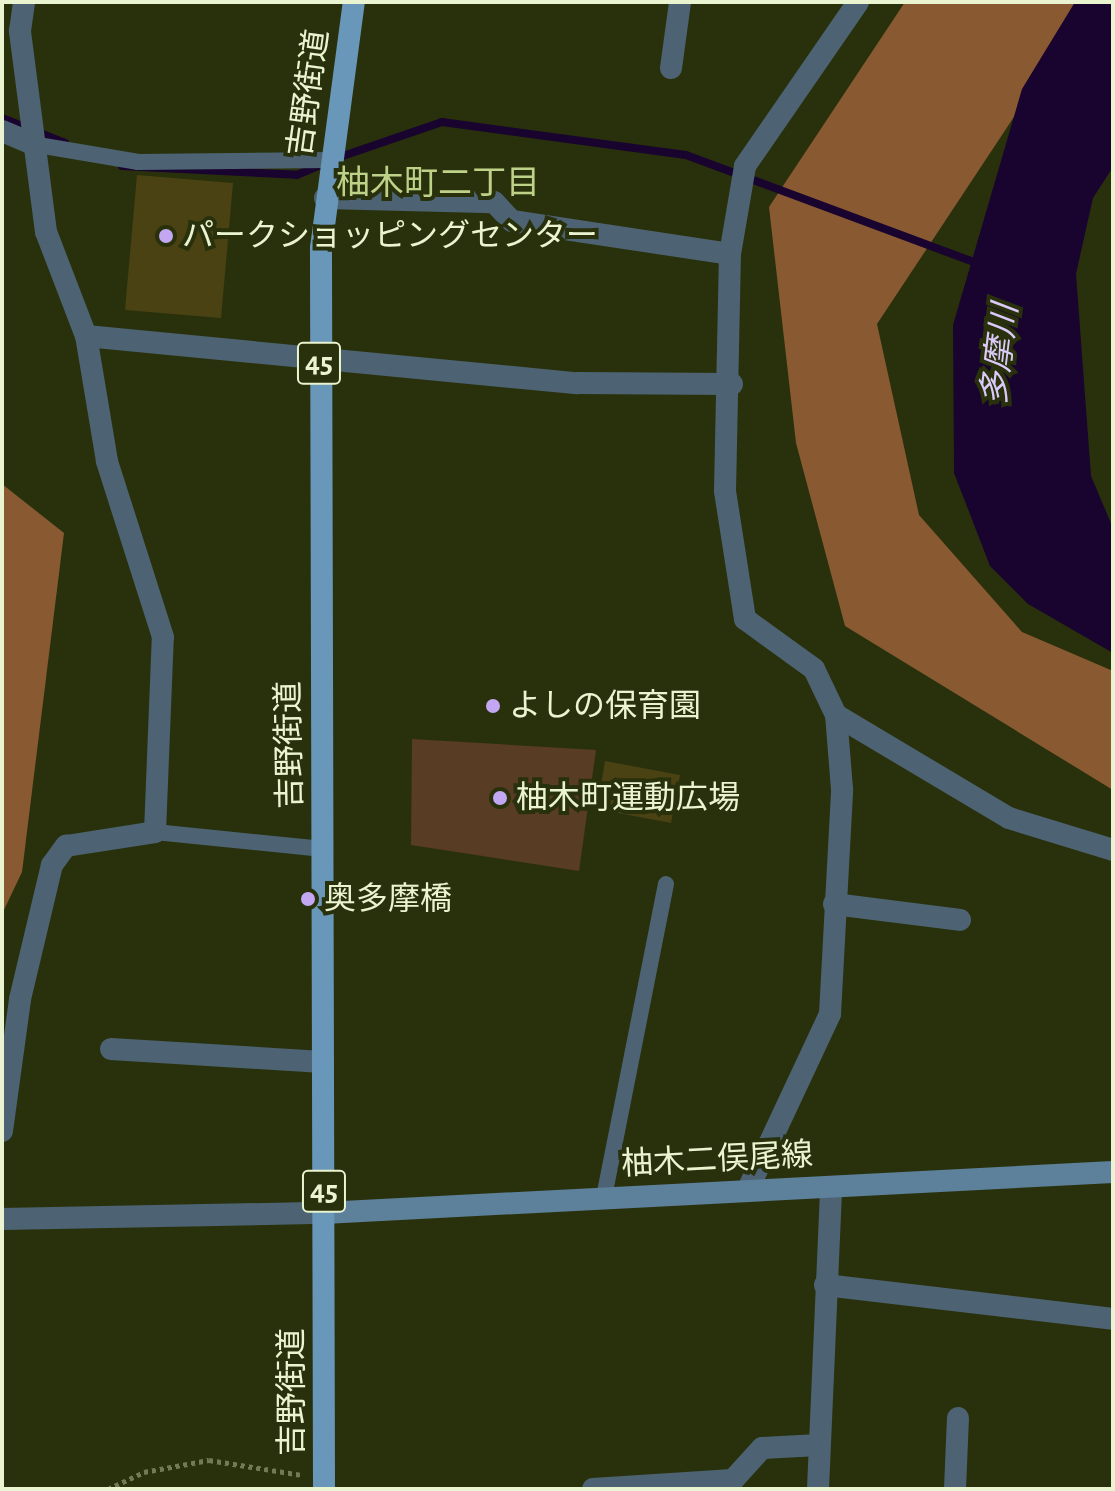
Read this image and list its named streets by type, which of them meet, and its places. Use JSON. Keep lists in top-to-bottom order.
{
  "streets": {
    "main road": ["吉野街道", "45", "柚木二俣尾線"]
  },
  "crossings": [
    ["吉野街道", "柚木二俣尾線"]
  ],
  "districts": ["柚木町二丁目"],
  "water": ["多摩川"],
  "places": [
    "パークショッピングセンター",
    "よしの保育園",
    "柚木町運動広場",
    "奥多摩橋"
  ]
}
